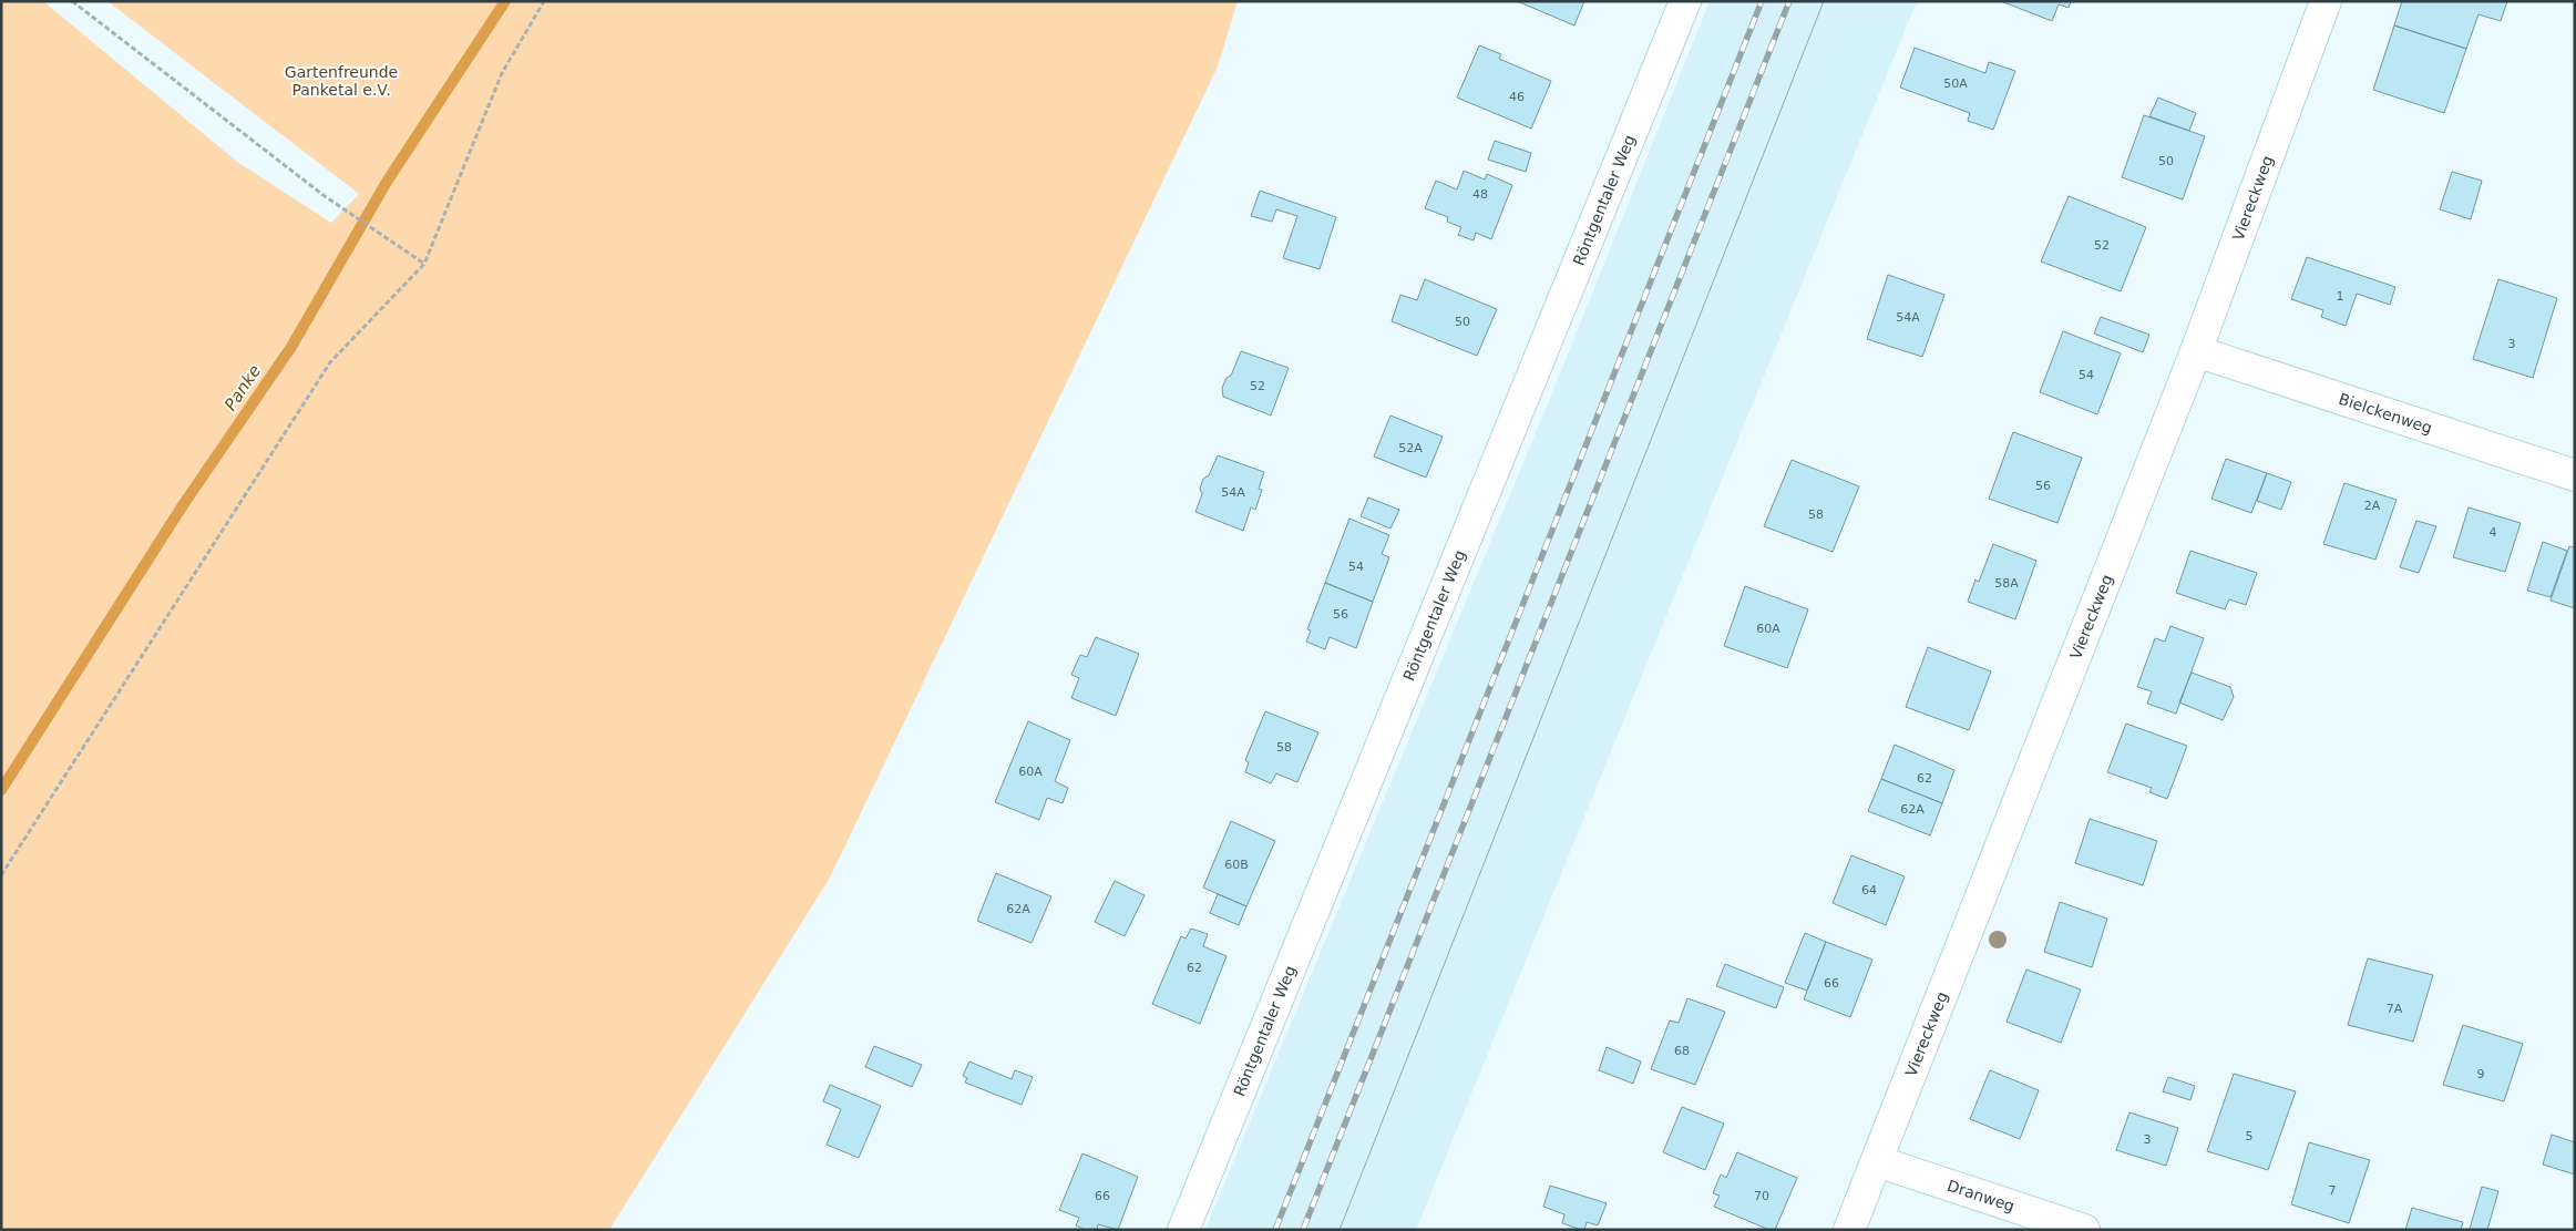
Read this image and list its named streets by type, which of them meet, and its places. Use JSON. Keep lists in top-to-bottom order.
{
  "streets": {
    "street": [
      "Viereckweg",
      "Röntgentaler Weg",
      "Bielckenweg",
      "Dranweg"
    ]
  },
  "crossings": [
    ["Viereckweg", "Bielckenweg"],
    ["Viereckweg", "Dranweg"]
  ],
  "water": ["Panke"],
  "parks": ["Gartenfreunde Panketal e.V."],
  "house_numbers": [
    "50A",
    "46",
    "50",
    "48",
    "52",
    "1",
    "54A",
    "50",
    "3",
    "54",
    "52",
    "52A",
    "56",
    "54A",
    "2A",
    "58",
    "4",
    "54",
    "58A",
    "56",
    "60A",
    "58",
    "60A",
    "62",
    "62A",
    "60B",
    "64",
    "62A",
    "62",
    "66",
    "7A",
    "68",
    "9",
    "5",
    "3",
    "7",
    "66",
    "70"
  ]
}
